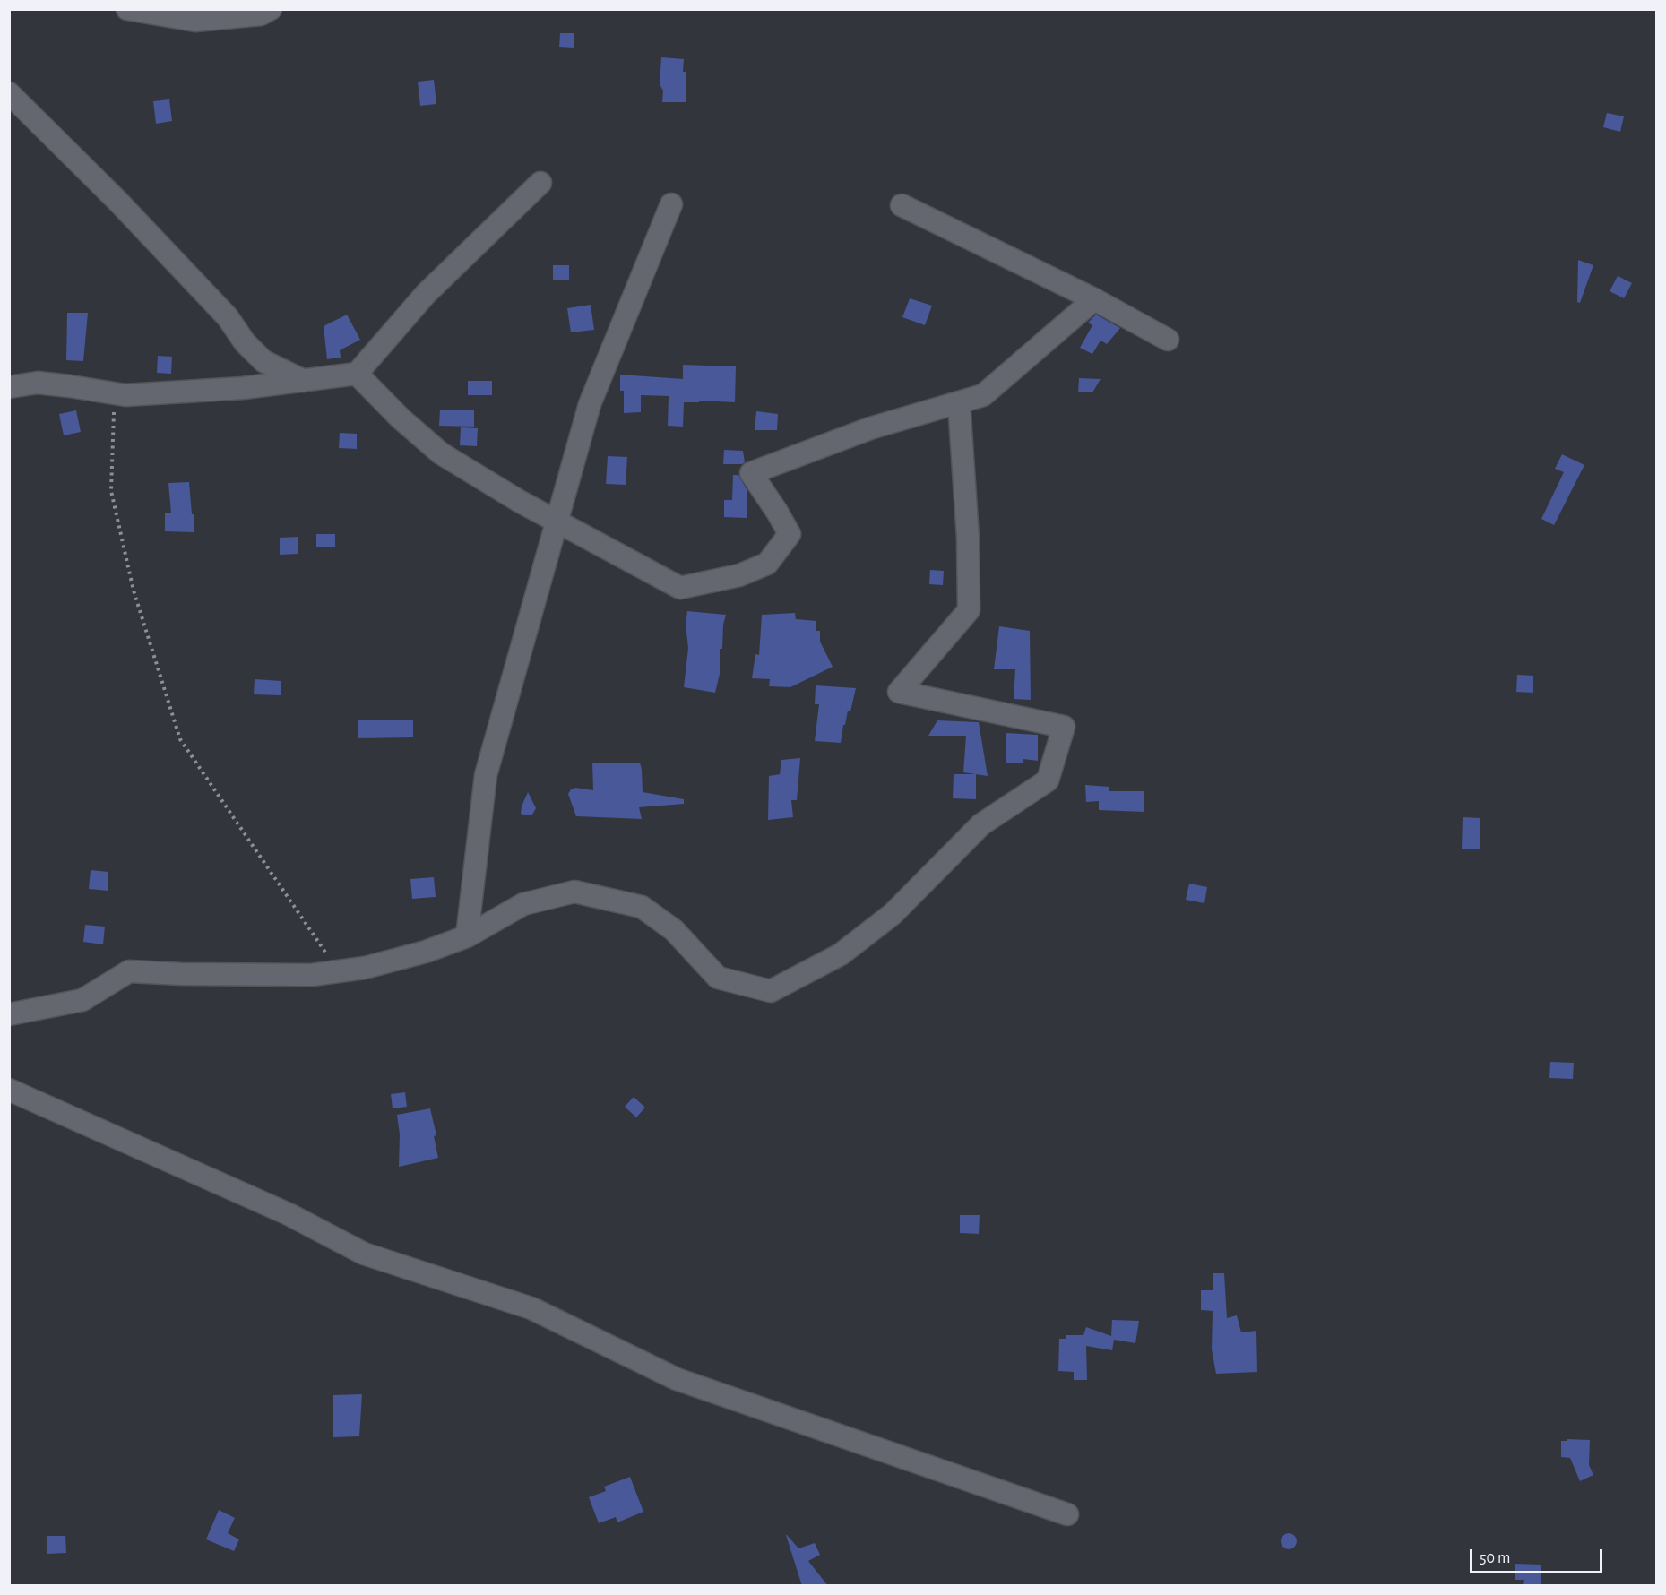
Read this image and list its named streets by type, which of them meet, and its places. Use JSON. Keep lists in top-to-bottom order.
{
  "scale_bar": "50 m"
}
